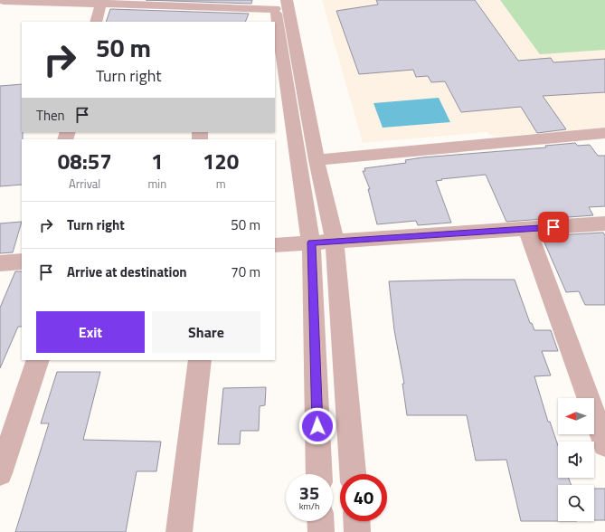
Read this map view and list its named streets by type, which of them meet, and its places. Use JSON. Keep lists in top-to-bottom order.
{
  "north": "left",
  "page": {
    "turn": ["50 m", "Turn right"],
    "then": "Then",
    "eta": [
      "08:57",
      "Arrival",
      "1",
      "min",
      "120",
      "m"
    ],
    "list": [
      {
        "name": "Turn right",
        "value": "50 m"
      },
      {
        "name": "Arrive at destination",
        "value": "70 m"
      }
    ],
    "buttons": ["Exit", "Share"],
    "speed": "35 km/h",
    "limit": "40"
  }
}
